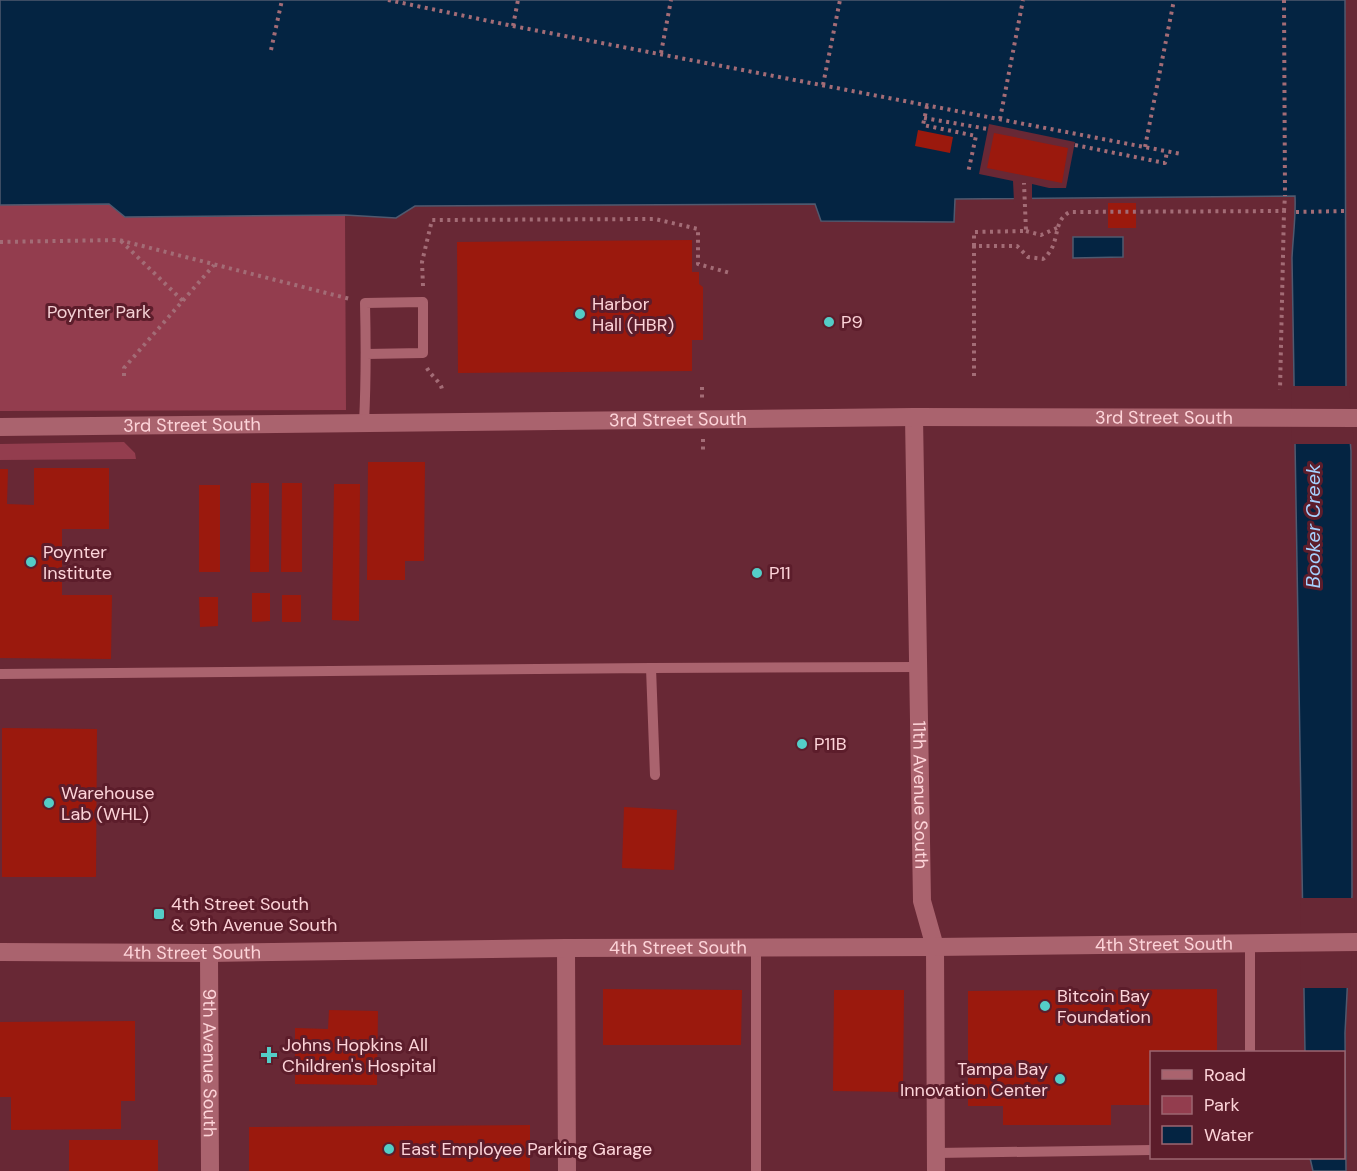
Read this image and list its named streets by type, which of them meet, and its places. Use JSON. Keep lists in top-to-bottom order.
{
  "streets": {
    "street": [
      "3rd Street South",
      "11th Avenue South",
      "4th Street South",
      "9th Avenue South"
    ]
  },
  "crossings": [
    ["3rd Street South", "11th Avenue South"],
    ["11th Avenue South", "4th Street South"],
    ["4th Street South", "9th Avenue South"]
  ],
  "water": ["Booker Creek"],
  "parks": ["Poynter Park"],
  "places": {
    "other": [
      "Harbor Hall (HBR)",
      "P9",
      "Poynter Institute",
      "P11",
      "P11B",
      "Warehouse Lab (WHL)",
      "Bitcoin Bay Foundation",
      "Tampa Bay Innovation Center",
      "East Employee Parking Garage"
    ],
    "transit": ["4th Street South & 9th Avenue South"],
    "health": ["Johns Hopkins All Children's Hospital"]
  },
  "legend": ["Road", "Park", "Water"]
}
